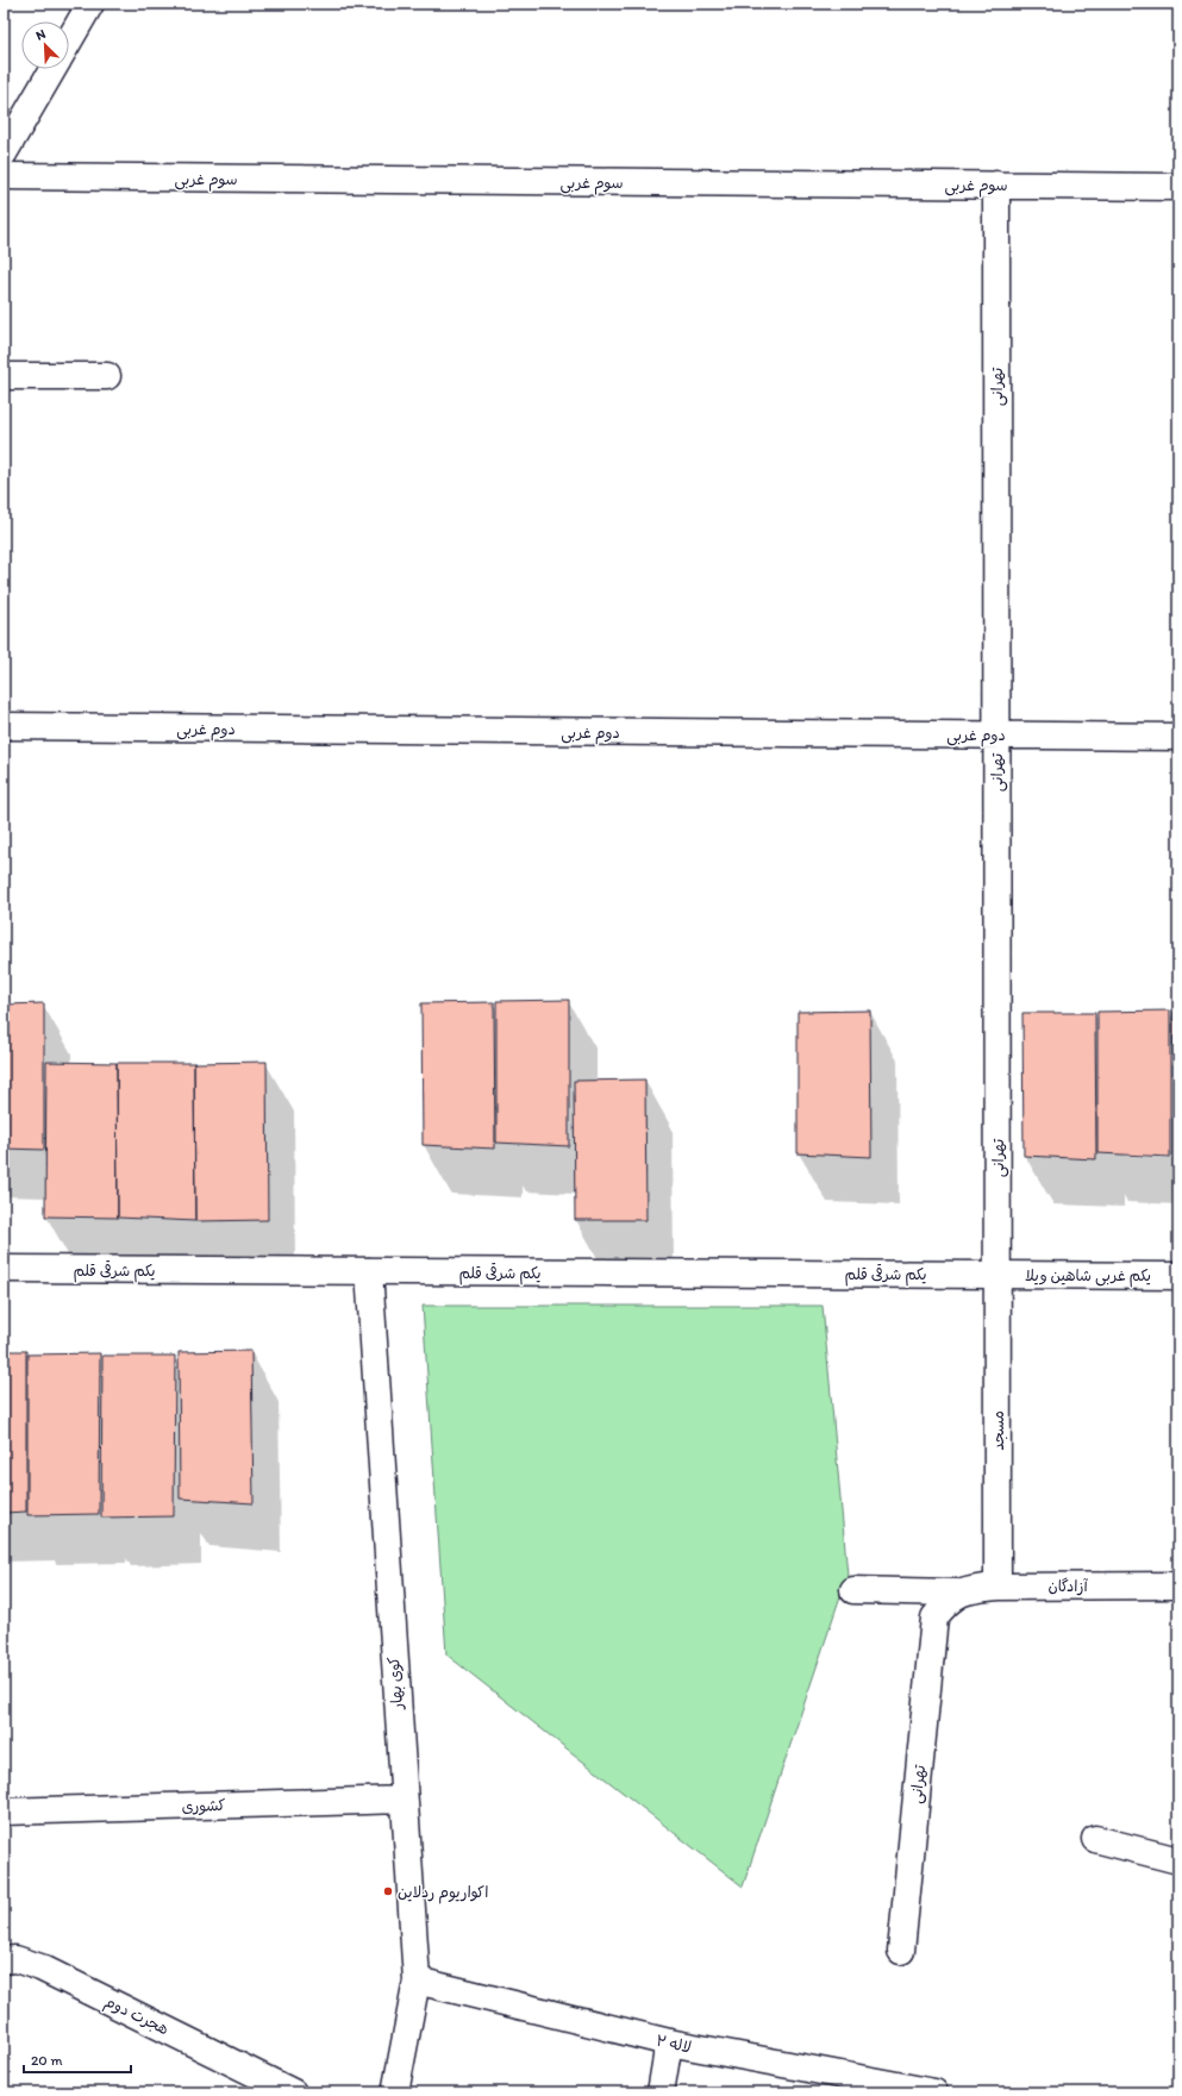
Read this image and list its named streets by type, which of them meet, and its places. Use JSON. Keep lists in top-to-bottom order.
{
  "streets": {
    "street": [
      "سوم غربی",
      "تهرانی",
      "دوم غربی",
      "یکم شرقی قلم",
      "یکم غربی شاهین ویلا",
      "مسجد",
      "آزادگان",
      "کوی بهار",
      "کشوری",
      "هجرت دوم",
      "لاله ۲"
    ]
  },
  "crossings": [
    ["سوم غربی", "تهرانی"],
    ["تهرانی", "دوم غربی"],
    ["تهرانی", "یکم شرقی قلم"],
    ["تهرانی", "یکم غربی شاهین ویلا"],
    ["تهرانی", "مسجد"],
    ["تهرانی", "آزادگان"],
    ["یکم شرقی قلم", "یکم غربی شاهین ویلا"],
    ["یکم شرقی قلم", "مسجد"],
    ["یکم شرقی قلم", "کوی بهار"],
    ["یکم غربی شاهین ویلا", "مسجد"],
    ["مسجد", "آزادگان"],
    ["کوی بهار", "کشوری"],
    ["کوی بهار", "لاله ۲"]
  ],
  "places": ["اکواریوم ردلاین"],
  "scale_bar": "20 m",
  "north": "top left"
}
